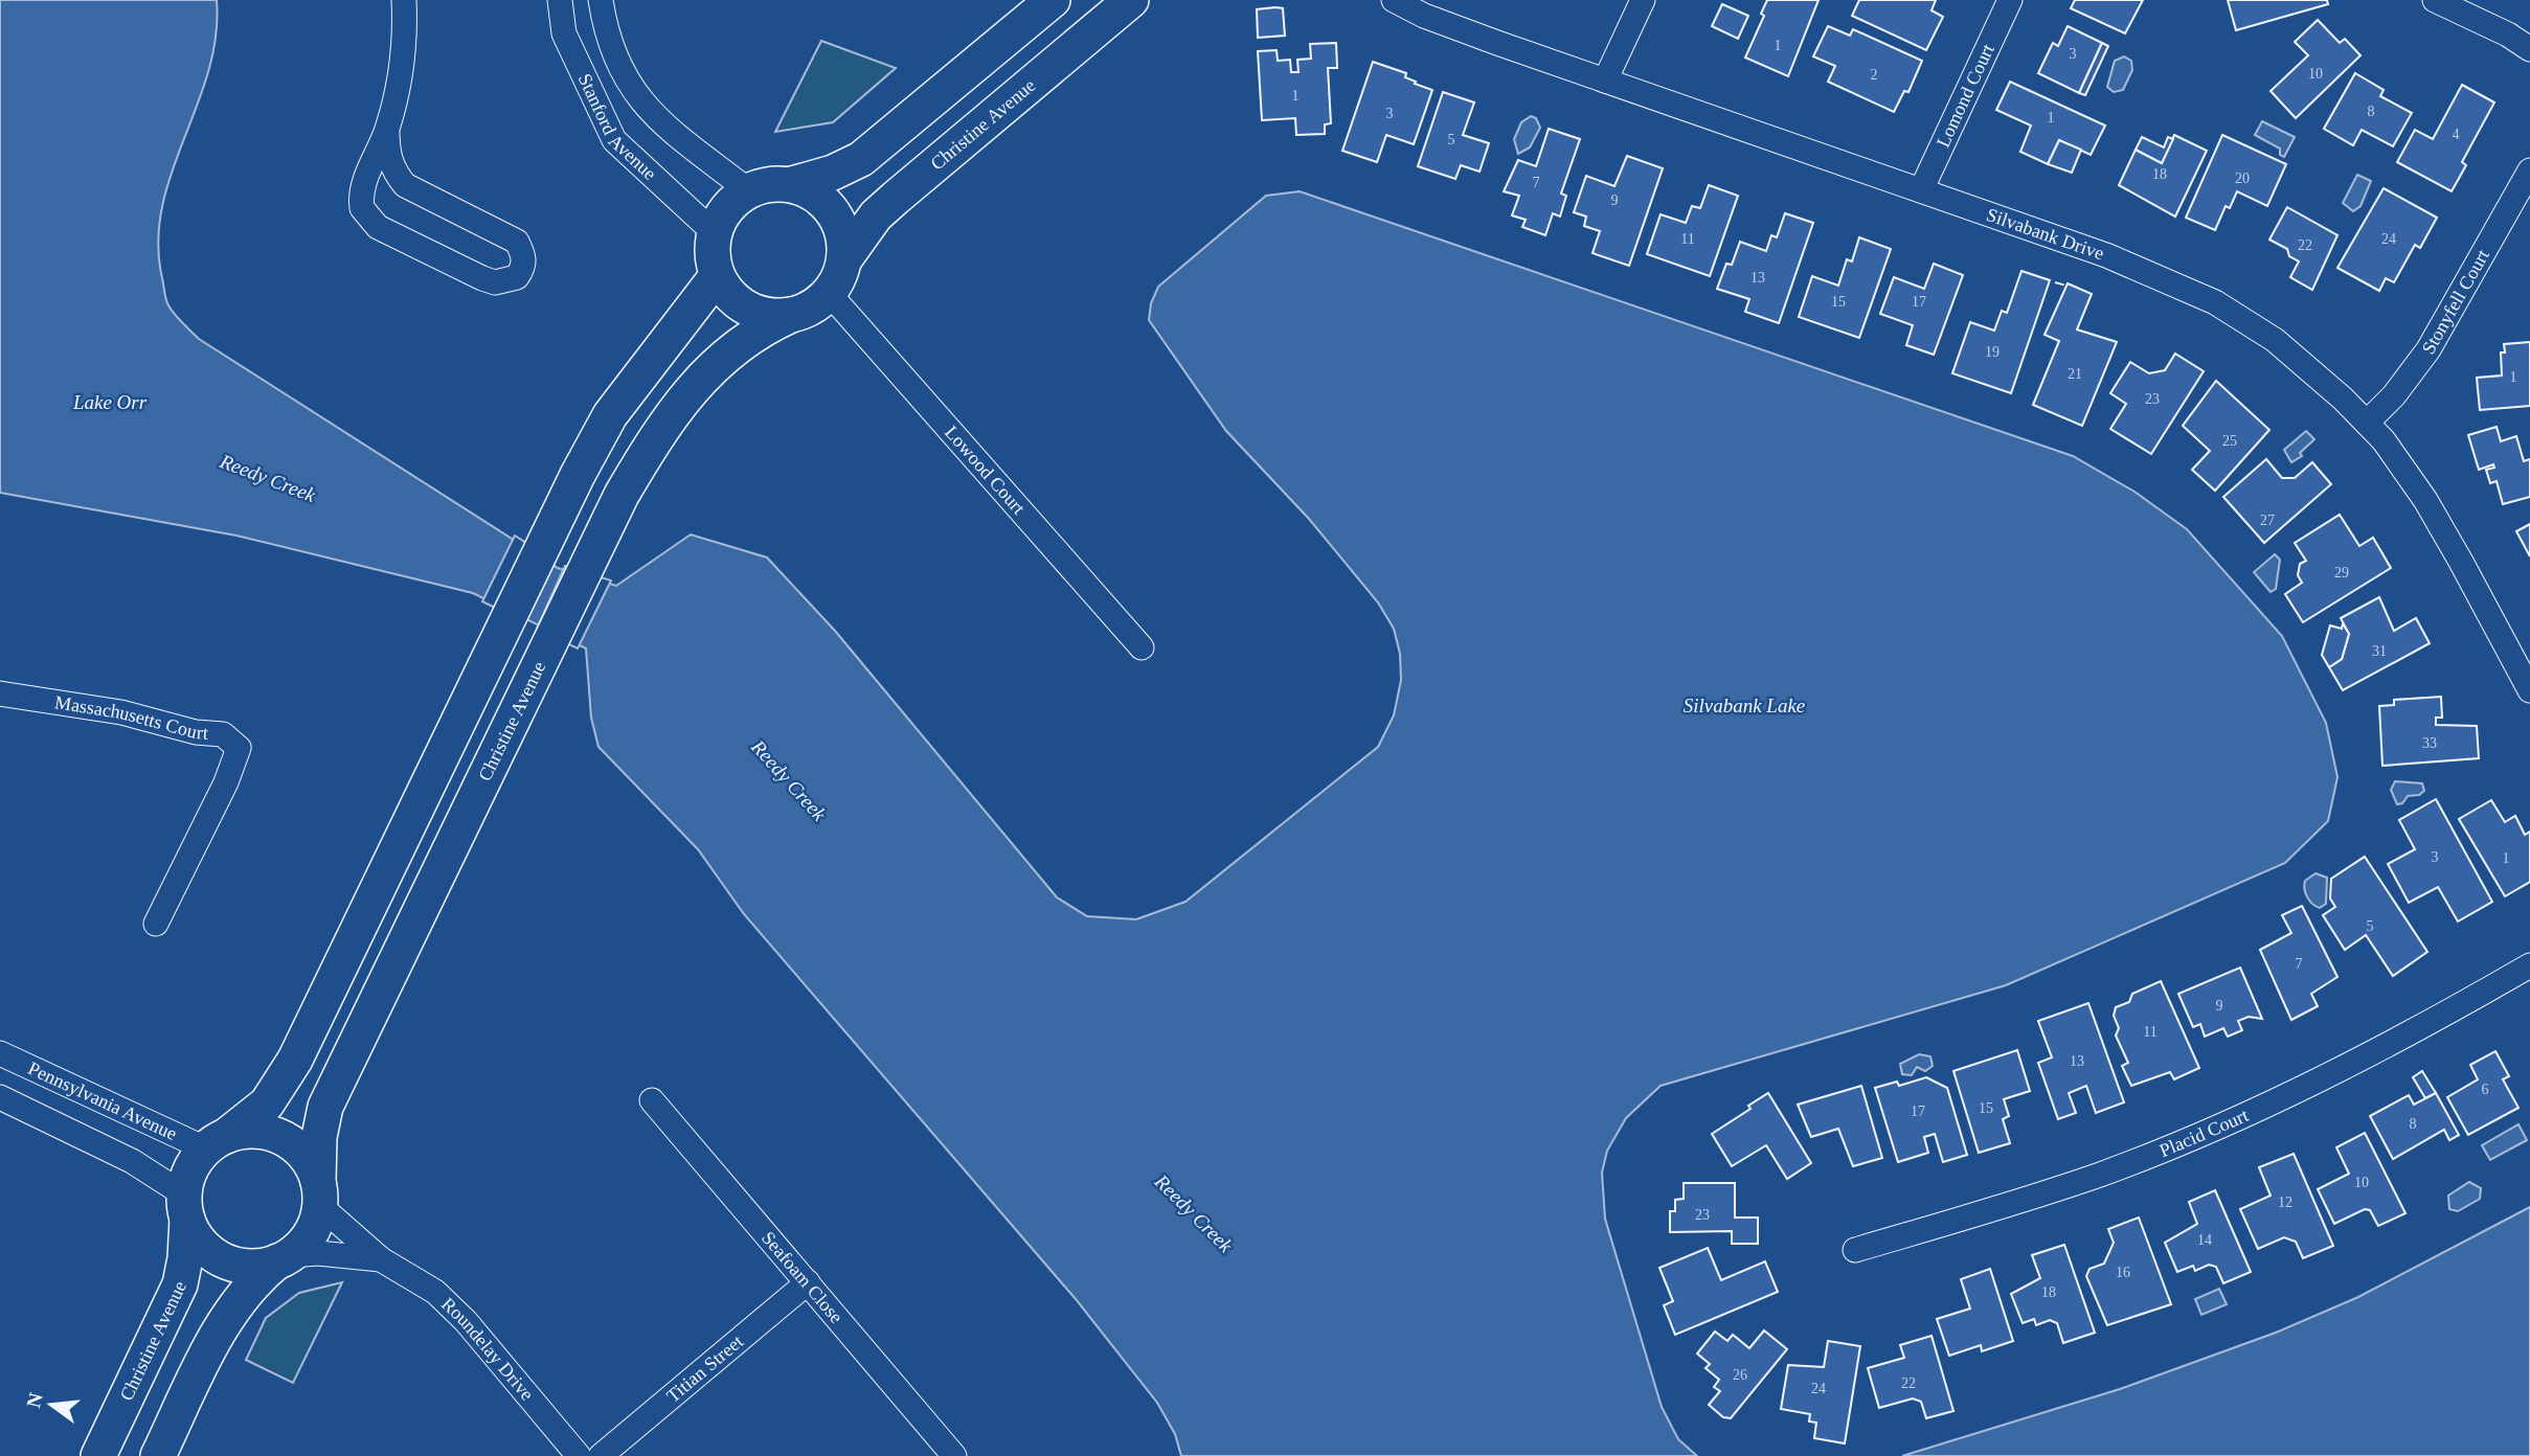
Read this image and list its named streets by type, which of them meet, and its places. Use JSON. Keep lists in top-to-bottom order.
{
  "streets": {
    "main road": ["Christine Avenue"],
    "street": [
      "Lomond Court",
      "Stanford Avenue",
      "Silvabank Drive",
      "Stonyfell Court",
      "Lowood Court",
      "Massachusetts Court",
      "Pennsylvania Avenue",
      "Placid Court",
      "Seafoam Close",
      "Roundelay Drive",
      "Titian Street"
    ]
  },
  "crossings": [
    ["Lomond Court", "Silvabank Drive"],
    ["Christine Avenue", "Stanford Avenue"],
    ["Christine Avenue", "Lowood Court"],
    ["Christine Avenue", "Pennsylvania Avenue"],
    ["Christine Avenue", "Roundelay Drive"],
    ["Stanford Avenue", "Lowood Court"],
    ["Silvabank Drive", "Stonyfell Court"],
    ["Pennsylvania Avenue", "Roundelay Drive"],
    ["Seafoam Close", "Titian Street"]
  ],
  "water": ["Lake Orr", "Reedy Creek", "Silvabank Lake"],
  "house_numbers": [
    "1",
    "3",
    "10",
    "2",
    "1",
    "8",
    "3",
    "1",
    "4",
    "5",
    "18",
    "20",
    "7",
    "9",
    "11",
    "24",
    "22",
    "13",
    "15",
    "17",
    "19",
    "21",
    "1",
    "23",
    "25",
    "27",
    "29",
    "31",
    "33",
    "3",
    "1",
    "5",
    "7",
    "9",
    "11",
    "13",
    "6",
    "15",
    "17",
    "8",
    "10",
    "12",
    "23",
    "14",
    "16",
    "18",
    "26",
    "22",
    "24"
  ],
  "north": "left"
}
